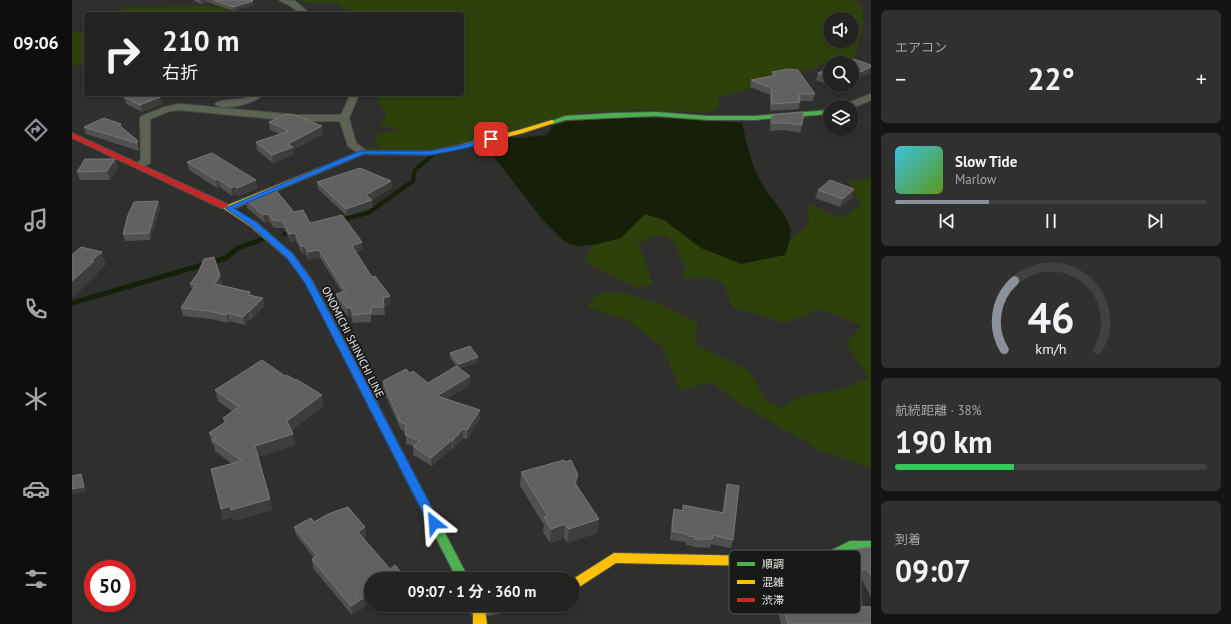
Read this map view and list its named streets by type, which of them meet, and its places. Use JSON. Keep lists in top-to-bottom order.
{
  "streets": {
    "street": ["ONOMICHI SHINICHI LINE"]
  },
  "legend": ["順調", "混雑", "渋滞"],
  "page": {
    "tabs": "09:06",
    "tile": [
      "エアコン",
      ["航続距離 · 38%", "190 km"],
      ["到着", "09:07"]
    ],
    "turn": ["210 m", "右折"],
    "heat": ["−", "22°", "+"],
    "song": ["Slow Tide", "Marlow"],
    "limit": "50",
    "trip": "09:07 · 1 分 · 360 m",
    "gauge": ["46", "km/h"]
  }
}
